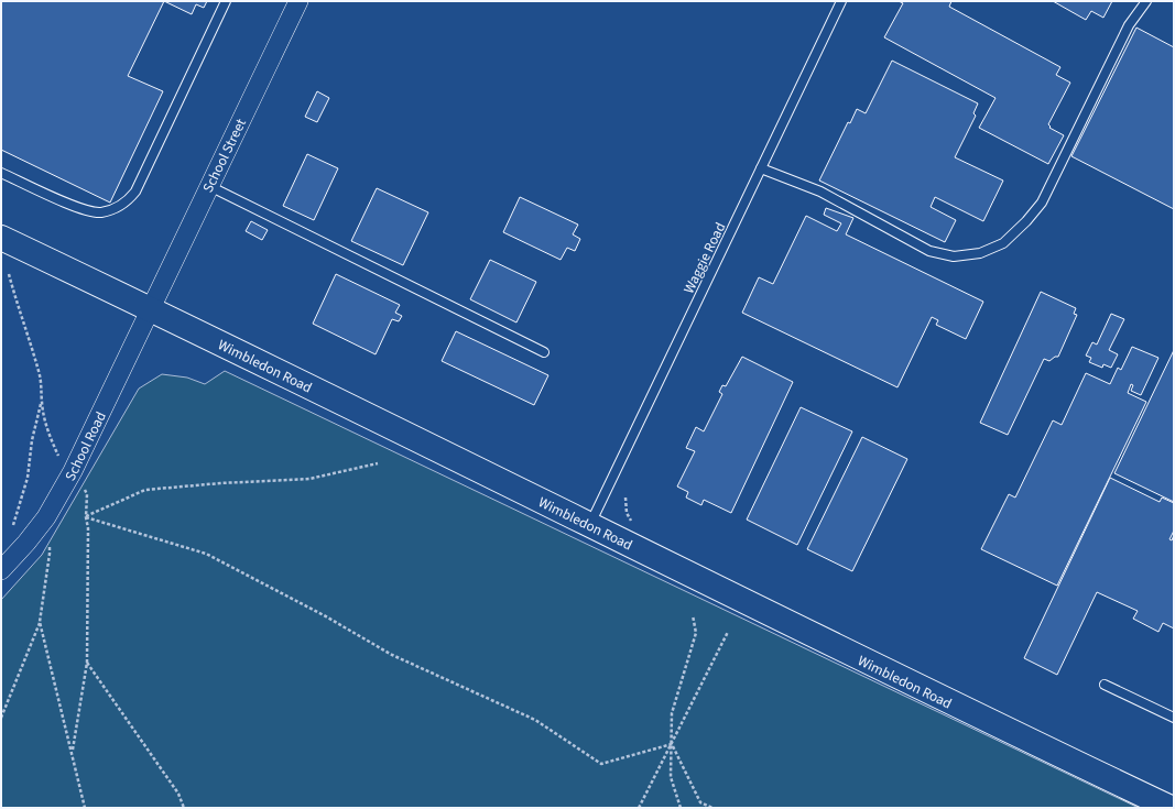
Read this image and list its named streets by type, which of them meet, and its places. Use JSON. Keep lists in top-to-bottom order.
{
  "streets": {
    "main road": ["Wimbledon Road"],
    "street": ["School Street", "School Road"],
    "lane": ["Waggie Road"]
  },
  "crossings": [
    ["School Street", "Wimbledon Road"],
    ["School Street", "School Road"],
    ["Waggie Road", "Wimbledon Road"],
    ["Wimbledon Road", "School Road"]
  ]
}
